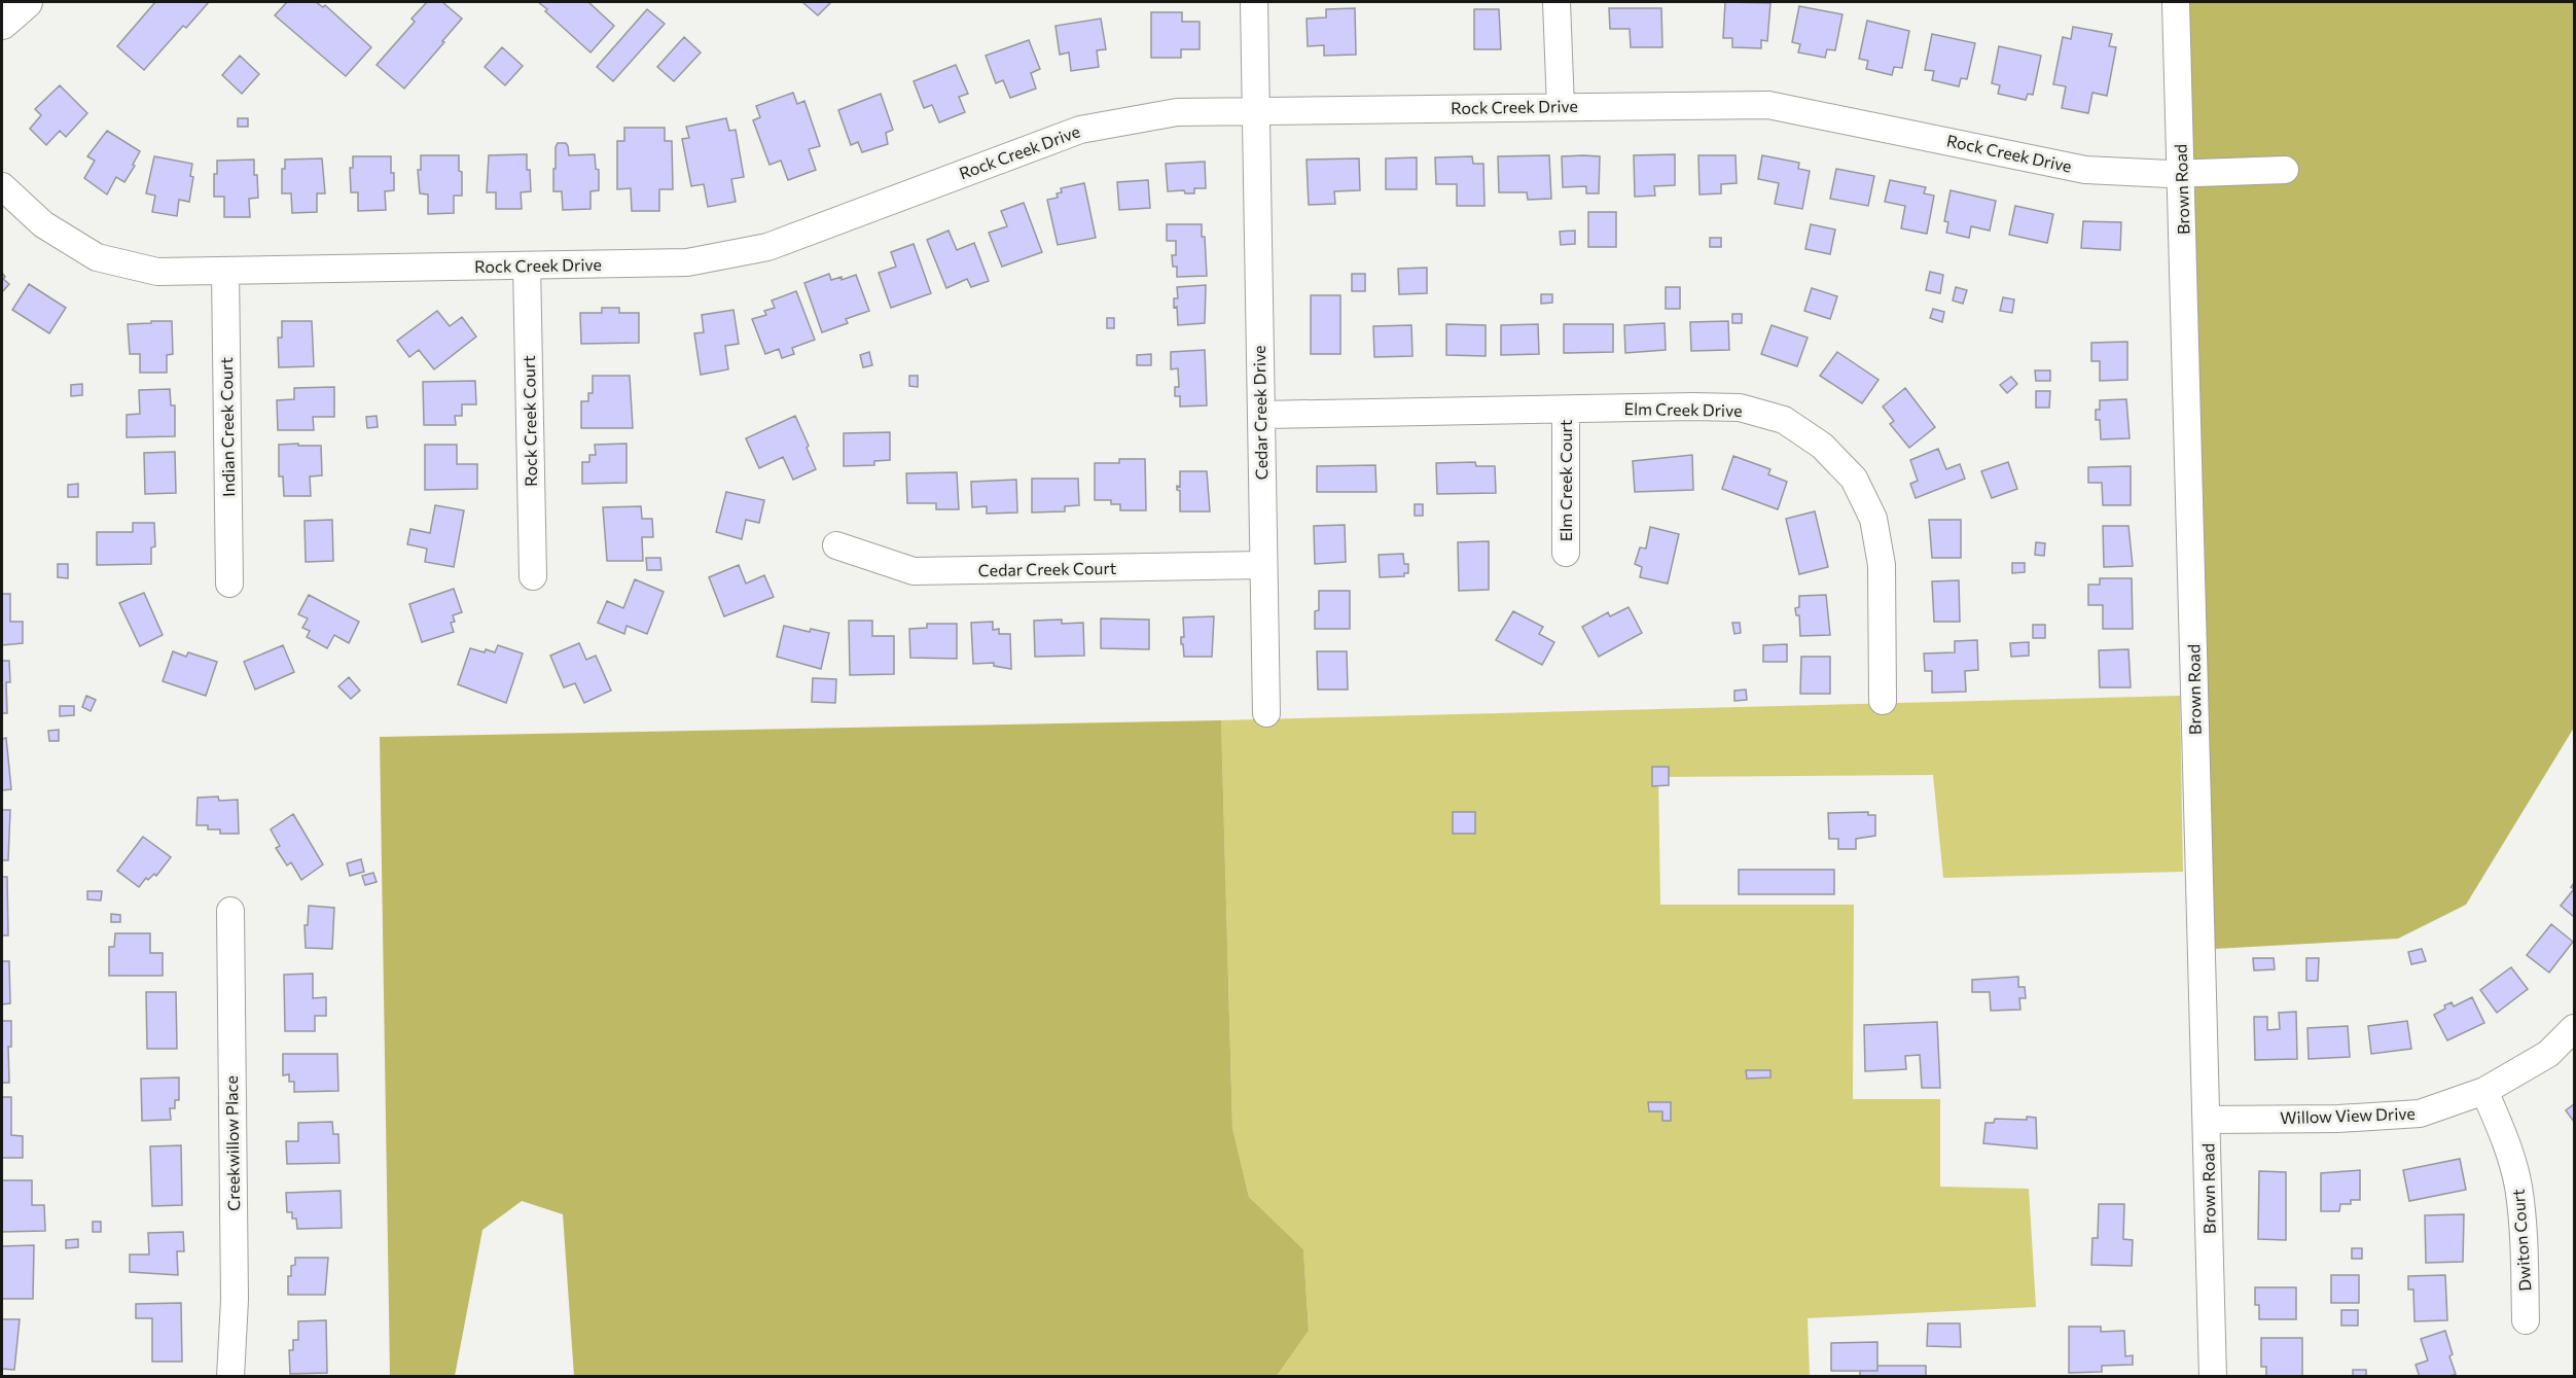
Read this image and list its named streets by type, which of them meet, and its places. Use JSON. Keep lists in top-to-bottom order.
{
  "streets": {
    "street": [
      "Rock Creek Drive",
      "Brown Road",
      "Elm Creek Drive",
      "Cedar Creek Drive",
      "Rock Creek Court",
      "Indian Creek Court",
      "Elm Creek Court",
      "Cedar Creek Court",
      "Willow View Drive",
      "Creekwillow Place",
      "Dwiton Court"
    ]
  },
  "crossings": [
    ["Rock Creek Drive", "Brown Road"],
    ["Rock Creek Drive", "Cedar Creek Drive"],
    ["Rock Creek Drive", "Rock Creek Court"],
    ["Rock Creek Drive", "Indian Creek Court"],
    ["Brown Road", "Willow View Drive"],
    ["Elm Creek Drive", "Cedar Creek Drive"],
    ["Elm Creek Drive", "Elm Creek Court"],
    ["Cedar Creek Drive", "Cedar Creek Court"],
    ["Willow View Drive", "Dwiton Court"]
  ]
}
